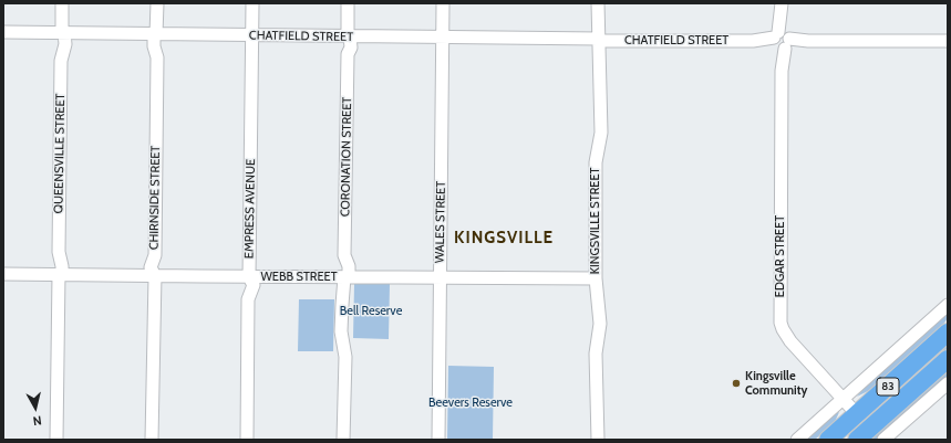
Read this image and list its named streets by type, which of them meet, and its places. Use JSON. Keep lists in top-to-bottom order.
{
  "streets": {
    "highway": ["83"],
    "street": [
      "CHATFIELD STREET",
      "QUEENSVILLE STREET",
      "CORONATION STREET",
      "CHIRNSIDE STREET",
      "EMPRESS AVENUE",
      "KINGSVILLE STREET",
      "WALES STREET",
      "EDGAR STREET",
      "WEBB STREET"
    ]
  },
  "crossings": [
    ["CHATFIELD STREET", "QUEENSVILLE STREET"],
    ["CHATFIELD STREET", "CORONATION STREET"],
    ["CHATFIELD STREET", "CHIRNSIDE STREET"],
    ["CHATFIELD STREET", "EMPRESS AVENUE"],
    ["CHATFIELD STREET", "KINGSVILLE STREET"],
    ["CHATFIELD STREET", "WALES STREET"],
    ["CHATFIELD STREET", "EDGAR STREET"],
    ["QUEENSVILLE STREET", "WEBB STREET"],
    ["CORONATION STREET", "WEBB STREET"],
    ["CHIRNSIDE STREET", "WEBB STREET"],
    ["EMPRESS AVENUE", "WEBB STREET"],
    ["KINGSVILLE STREET", "WEBB STREET"],
    ["WALES STREET", "WEBB STREET"],
    ["EDGAR STREET", "83"]
  ],
  "districts": ["KINGSVILLE"],
  "parks": ["Bell Reserve", "Beevers Reserve"],
  "places": ["Kingsville Community"],
  "north": "bottom"
}
